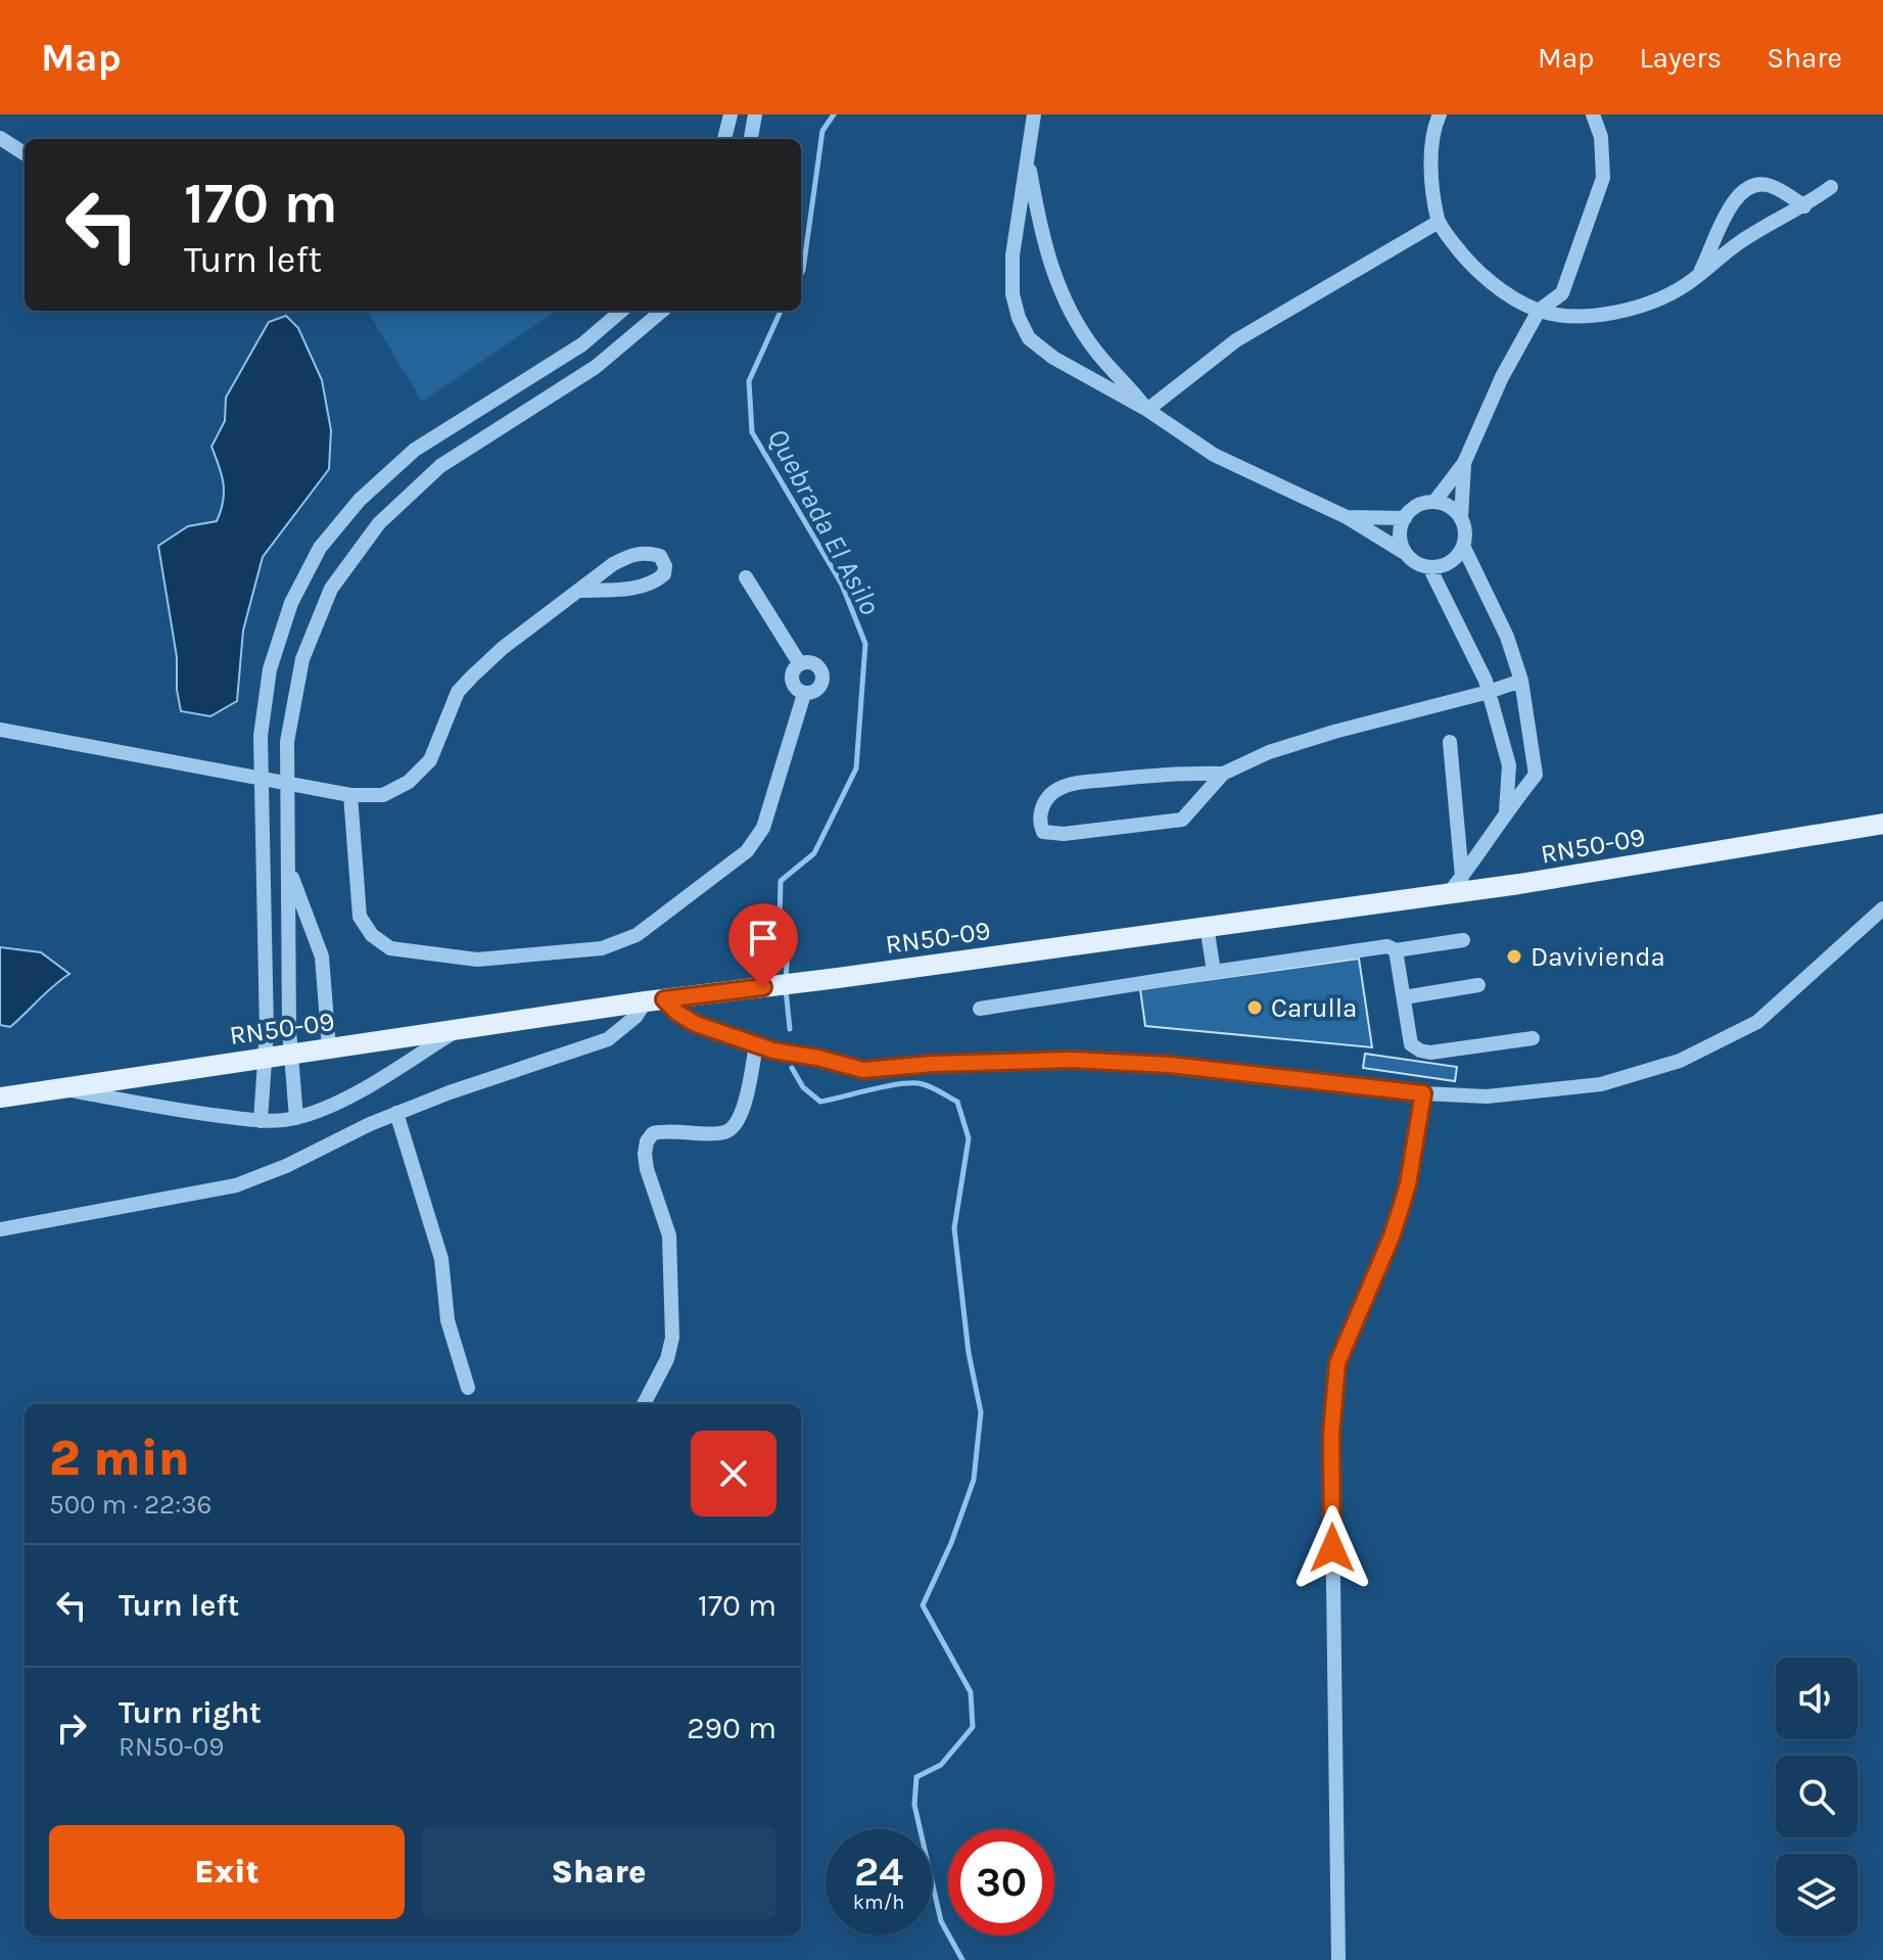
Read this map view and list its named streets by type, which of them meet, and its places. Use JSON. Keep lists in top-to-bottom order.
{
  "streets": {
    "main road": ["RN50-09"]
  },
  "water": ["Quebrada El Asilo"],
  "places": ["Davivienda", "Carulla"],
  "page": {
    "header": "Map",
    "nav": ["Map", "Layers", "Share"],
    "turn": ["170 m", "Turn left"],
    "heading": ["2 min", "500 m · 22:36"],
    "list": [
      {
        "name": "Turn left",
        "value": "170 m"
      },
      {
        "name": "Turn right",
        "note": "RN50-09",
        "value": "290 m"
      }
    ],
    "buttons": ["Exit", "Share"],
    "speed": "24 km/h",
    "limit": "30"
  }
}
